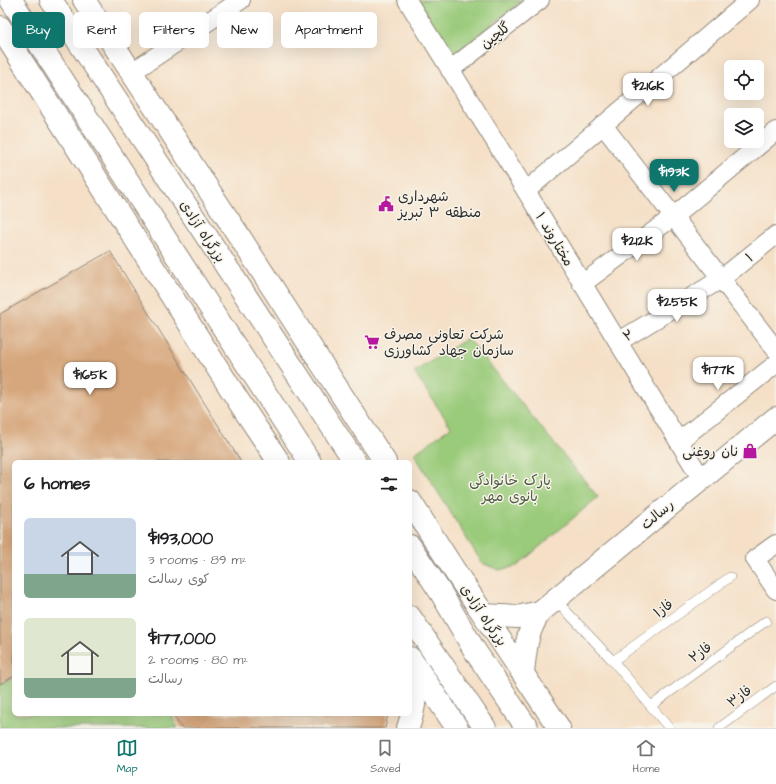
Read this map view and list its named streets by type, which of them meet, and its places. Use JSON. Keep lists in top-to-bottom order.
{
  "streets": {
    "main road": ["بزرگراه آزادی", "رسالت"],
    "street": [
      "گلچین",
      "مختاروند ۱",
      "۱",
      "۲"
    ],
    "lane": ["فاز۱", "فاز۲", "فاز۳"]
  },
  "crossings": [
    ["گلچین", "مختاروند ۱"],
    ["مختاروند ۱", "۲"],
    ["مختاروند ۱", "رسالت"],
    ["۱", "۲"]
  ],
  "parks": ["پارک خانوادگی بانوی مهر"],
  "places": {
    "public building": ["شهرداری منطقه ۳ تبریز"],
    "supermarket": ["شرکت تعاونی مصرف سازمان جهاد کشاورزی"],
    "shop": ["نان روغنی"]
  },
  "page": {
    "chip": [
      "Buy",
      "Rent",
      "Filters",
      "New",
      "Apartment"
    ],
    "price": [
      "$216K",
      "$193K",
      "$212K",
      "$255K",
      "$177K",
      "$165K"
    ],
    "heading": "6 homes",
    "list": [
      {
        "name": "$193,000",
        "note": "3 rooms · 89 m² · کوی رسالت"
      },
      {
        "name": "$177,000",
        "note": "2 rooms · 80 m² · رسالت"
      }
    ],
    "tabs": ["Map", "Saved", "Home"]
  }
}
